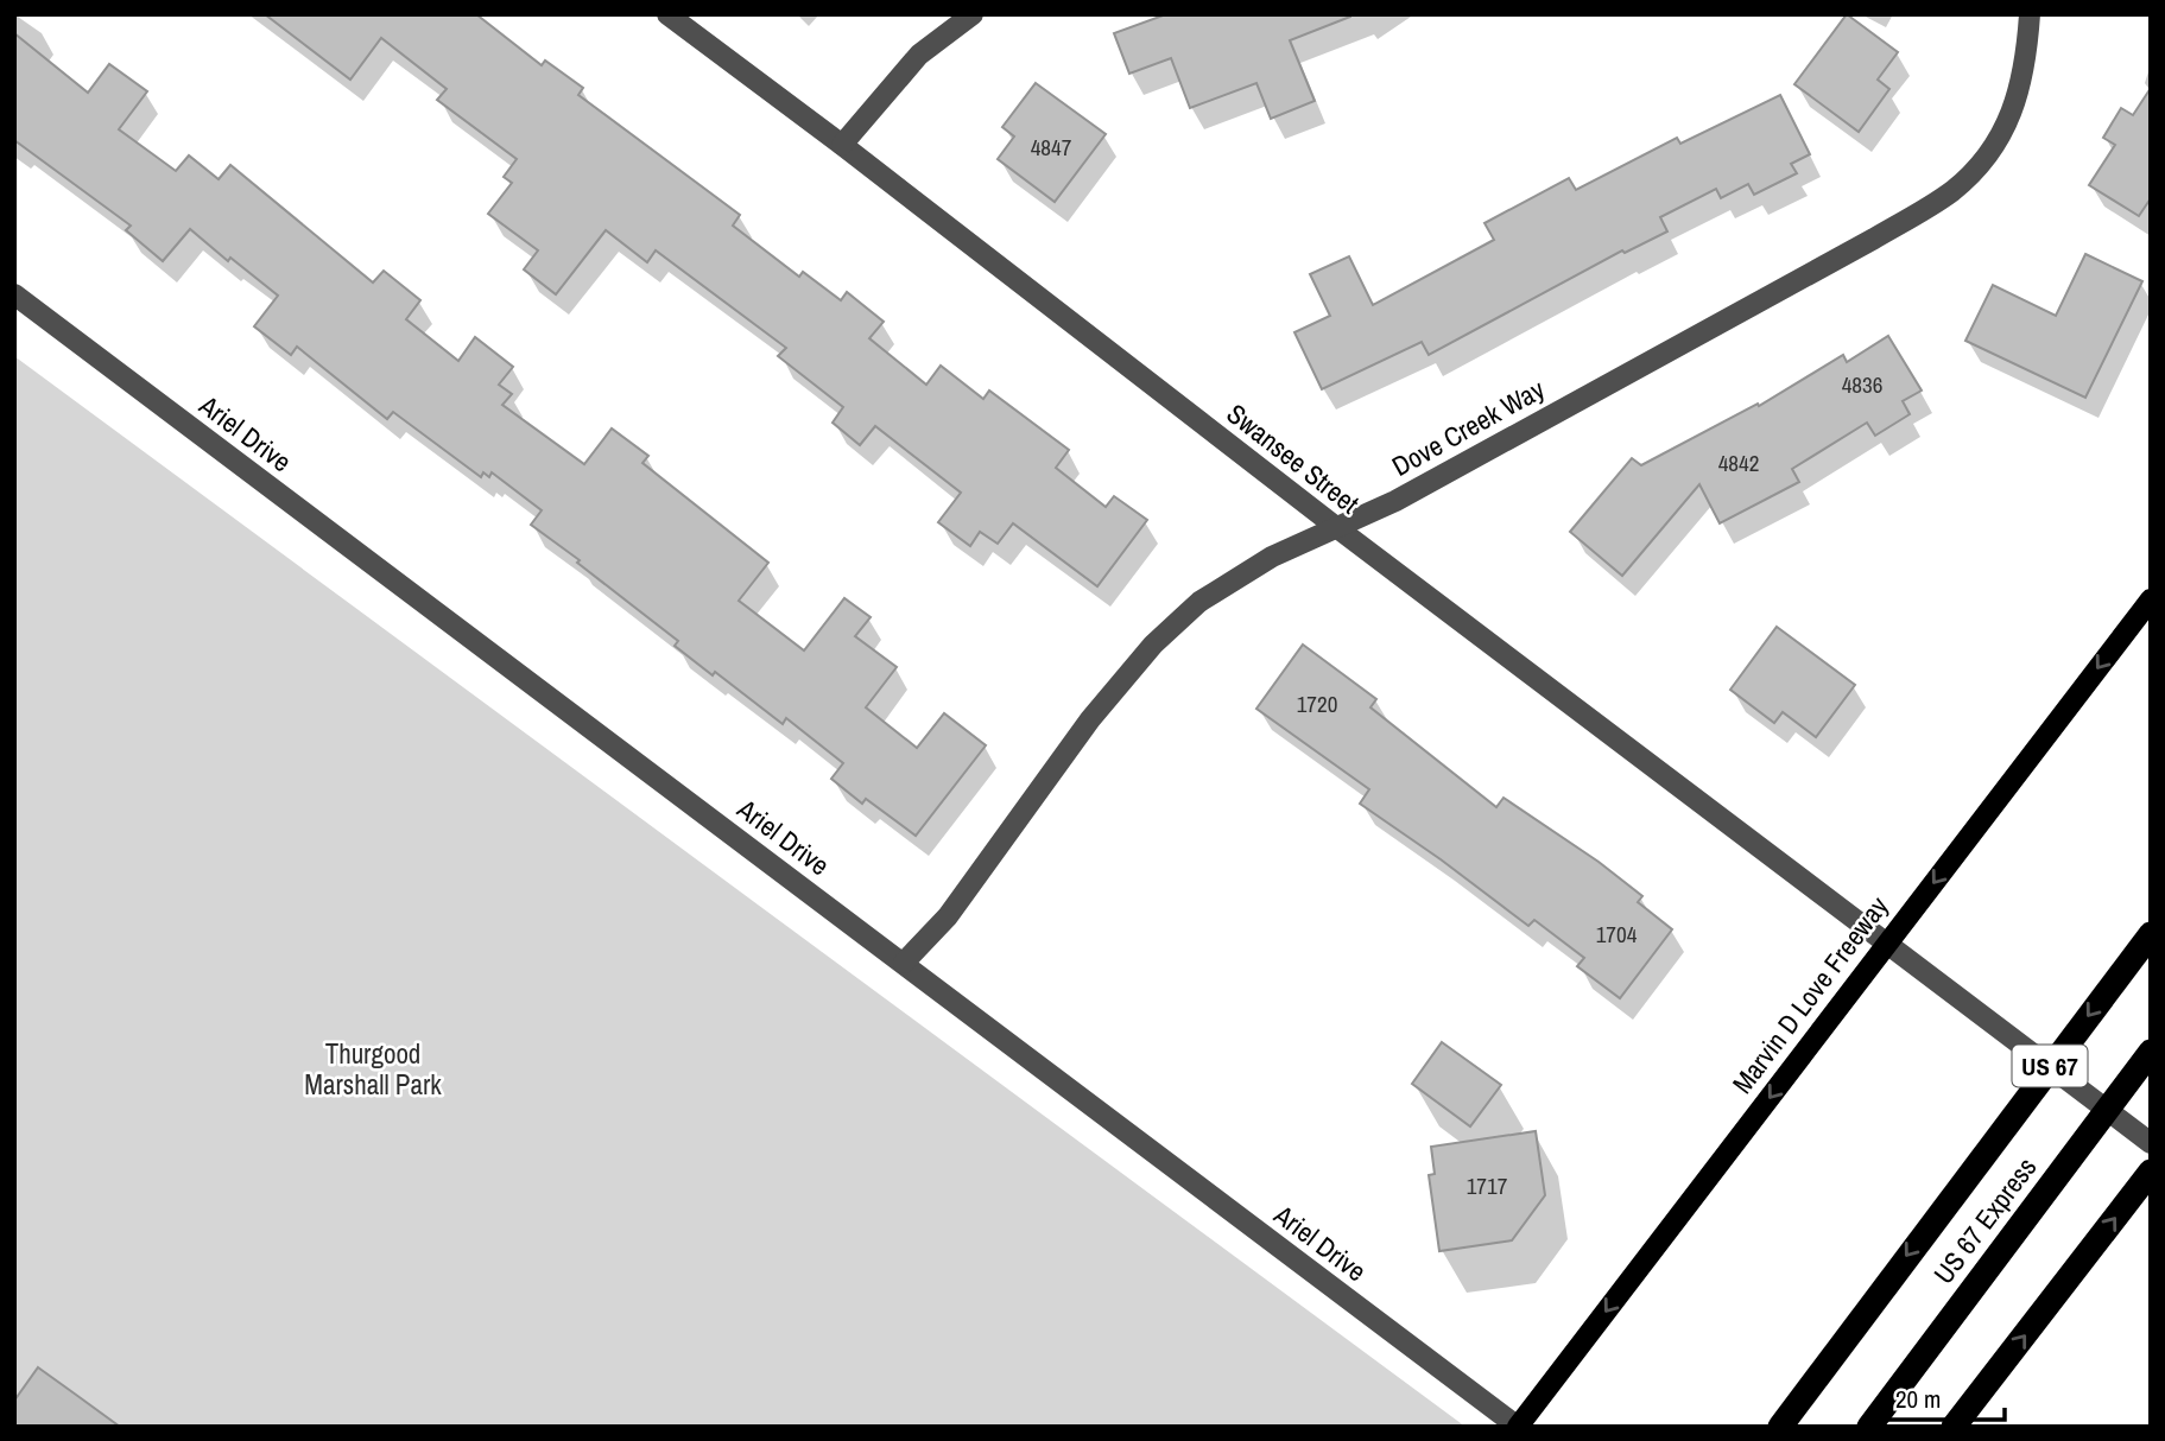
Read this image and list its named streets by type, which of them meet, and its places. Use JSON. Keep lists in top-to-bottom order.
{
  "streets": {
    "highway": ["US 67", "US 67 Express"],
    "main road": ["Marvin D Love Freeway"],
    "street": ["Dove Creek Way", "Ariel Drive", "Swansee Street"]
  },
  "crossings": [
    ["Dove Creek Way", "Ariel Drive"],
    ["Dove Creek Way", "Swansee Street"],
    ["Ariel Drive", "Marvin D Love Freeway"],
    ["Swansee Street", "Marvin D Love Freeway"]
  ],
  "one_way": ["Marvin D Love Freeway"],
  "parks": ["Thurgood Marshall Park"],
  "house_numbers": [
    "4847",
    "4836",
    "4842",
    "1720",
    "1704",
    "1717"
  ],
  "scale_bar": "20 m"
}
